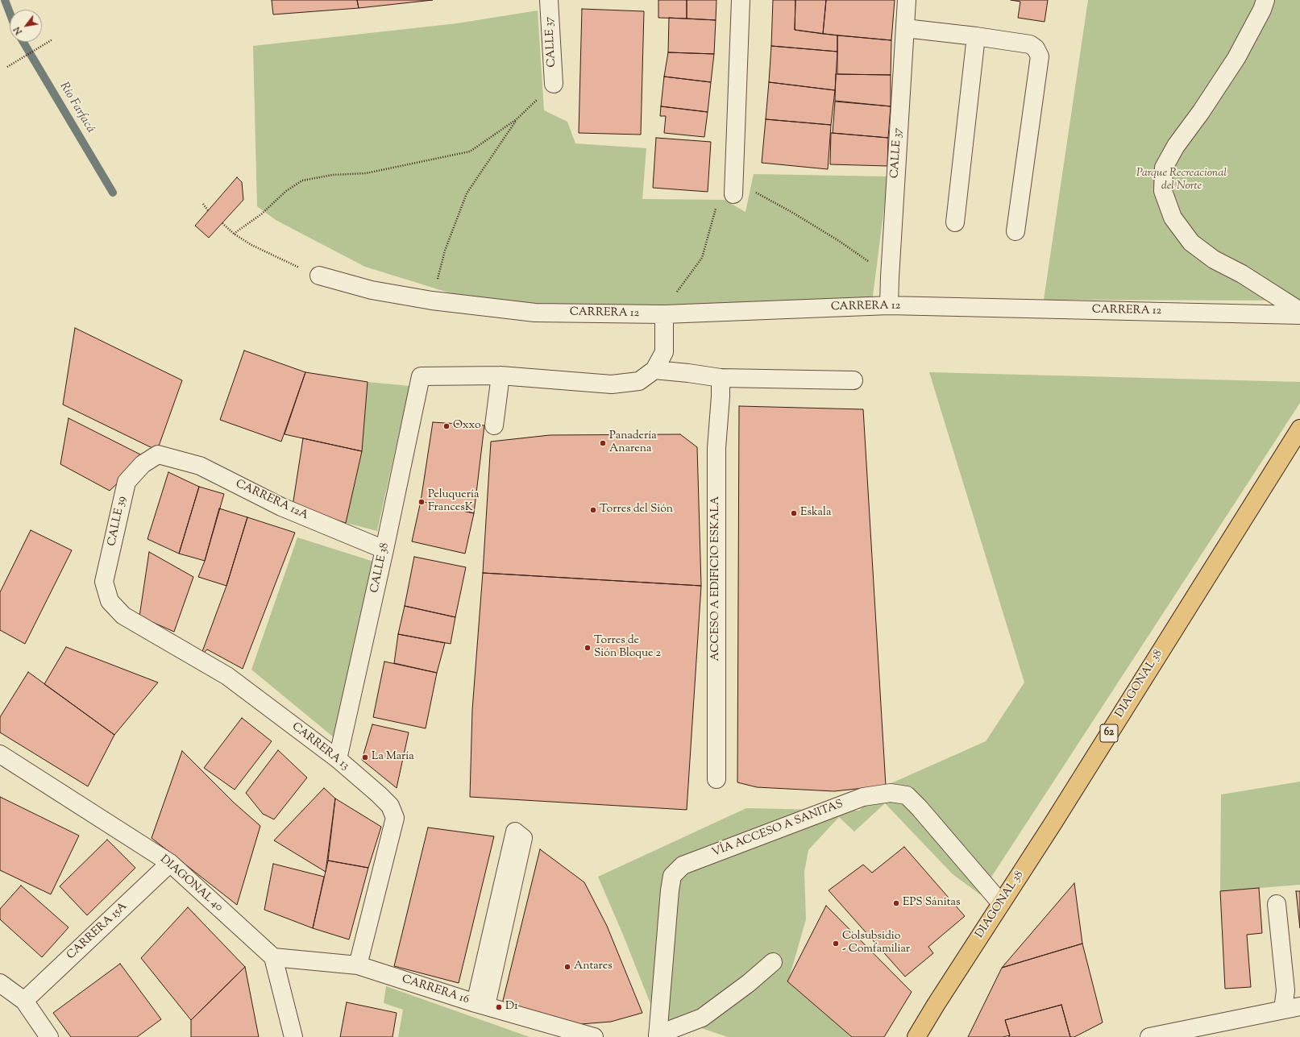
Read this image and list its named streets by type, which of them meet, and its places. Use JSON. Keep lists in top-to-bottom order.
{
  "streets": {
    "main road": ["DIAGONAL 38", "62"],
    "street": [
      "CALLE 37",
      "CARRERA 12",
      "CARRERA 12A",
      "CALLE 39",
      "CALLE 38",
      "ACCESO A EDIFICIO ESKALA",
      "CARRERA 13",
      "VÍA ACCESO A SANITAS",
      "DIAGONAL 40",
      "CARRERA 15A",
      "CARRERA 16"
    ]
  },
  "crossings": [
    ["CALLE 37", "CARRERA 12"],
    ["CARRERA 12A", "CALLE 39"],
    ["CARRERA 12A", "CALLE 38"],
    ["CALLE 39", "CARRERA 13"],
    ["CALLE 38", "CARRERA 13"],
    ["DIAGONAL 38", "VÍA ACCESO A SANITAS"],
    ["CARRERA 13", "CARRERA 16"],
    ["DIAGONAL 40", "CARRERA 15A"],
    ["DIAGONAL 40", "CARRERA 16"]
  ],
  "water": ["Río Farfacá"],
  "parks": ["Parque Recreacional del Norte"],
  "places": [
    "Oxxo",
    "Panadería Anarena",
    "Peluquería FrancesK",
    "Torres del Sión",
    "Eskala",
    "Torres de Sión Bloque 2",
    "La María",
    "EPS Sánitas",
    "Colsubsidio - Comfamiliar",
    "Antares",
    "D1"
  ],
  "north": "bottom left"
}
